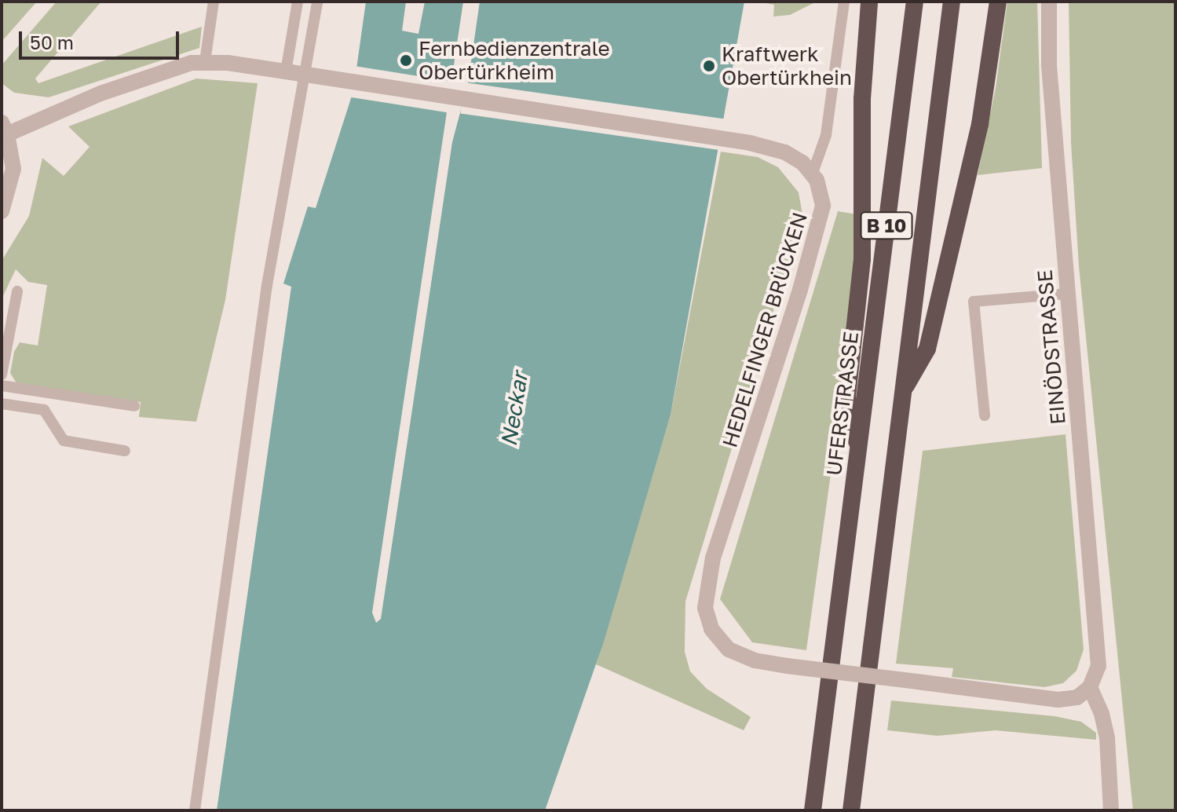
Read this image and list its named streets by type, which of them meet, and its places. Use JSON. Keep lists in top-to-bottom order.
{
  "streets": {
    "highway": ["B 10", "UFERSTRASSE"],
    "street": ["HEDELFINGER BRÜCKEN", "EINÖDSTRASSE"]
  },
  "crossings": [
    ["HEDELFINGER BRÜCKEN", "EINÖDSTRASSE"]
  ],
  "water": ["Neckar"],
  "places": ["Fernbedienzentrale Obertürkheim", "Kraftwerk Obertürkhein"],
  "scale_bar": "50 m"
}
